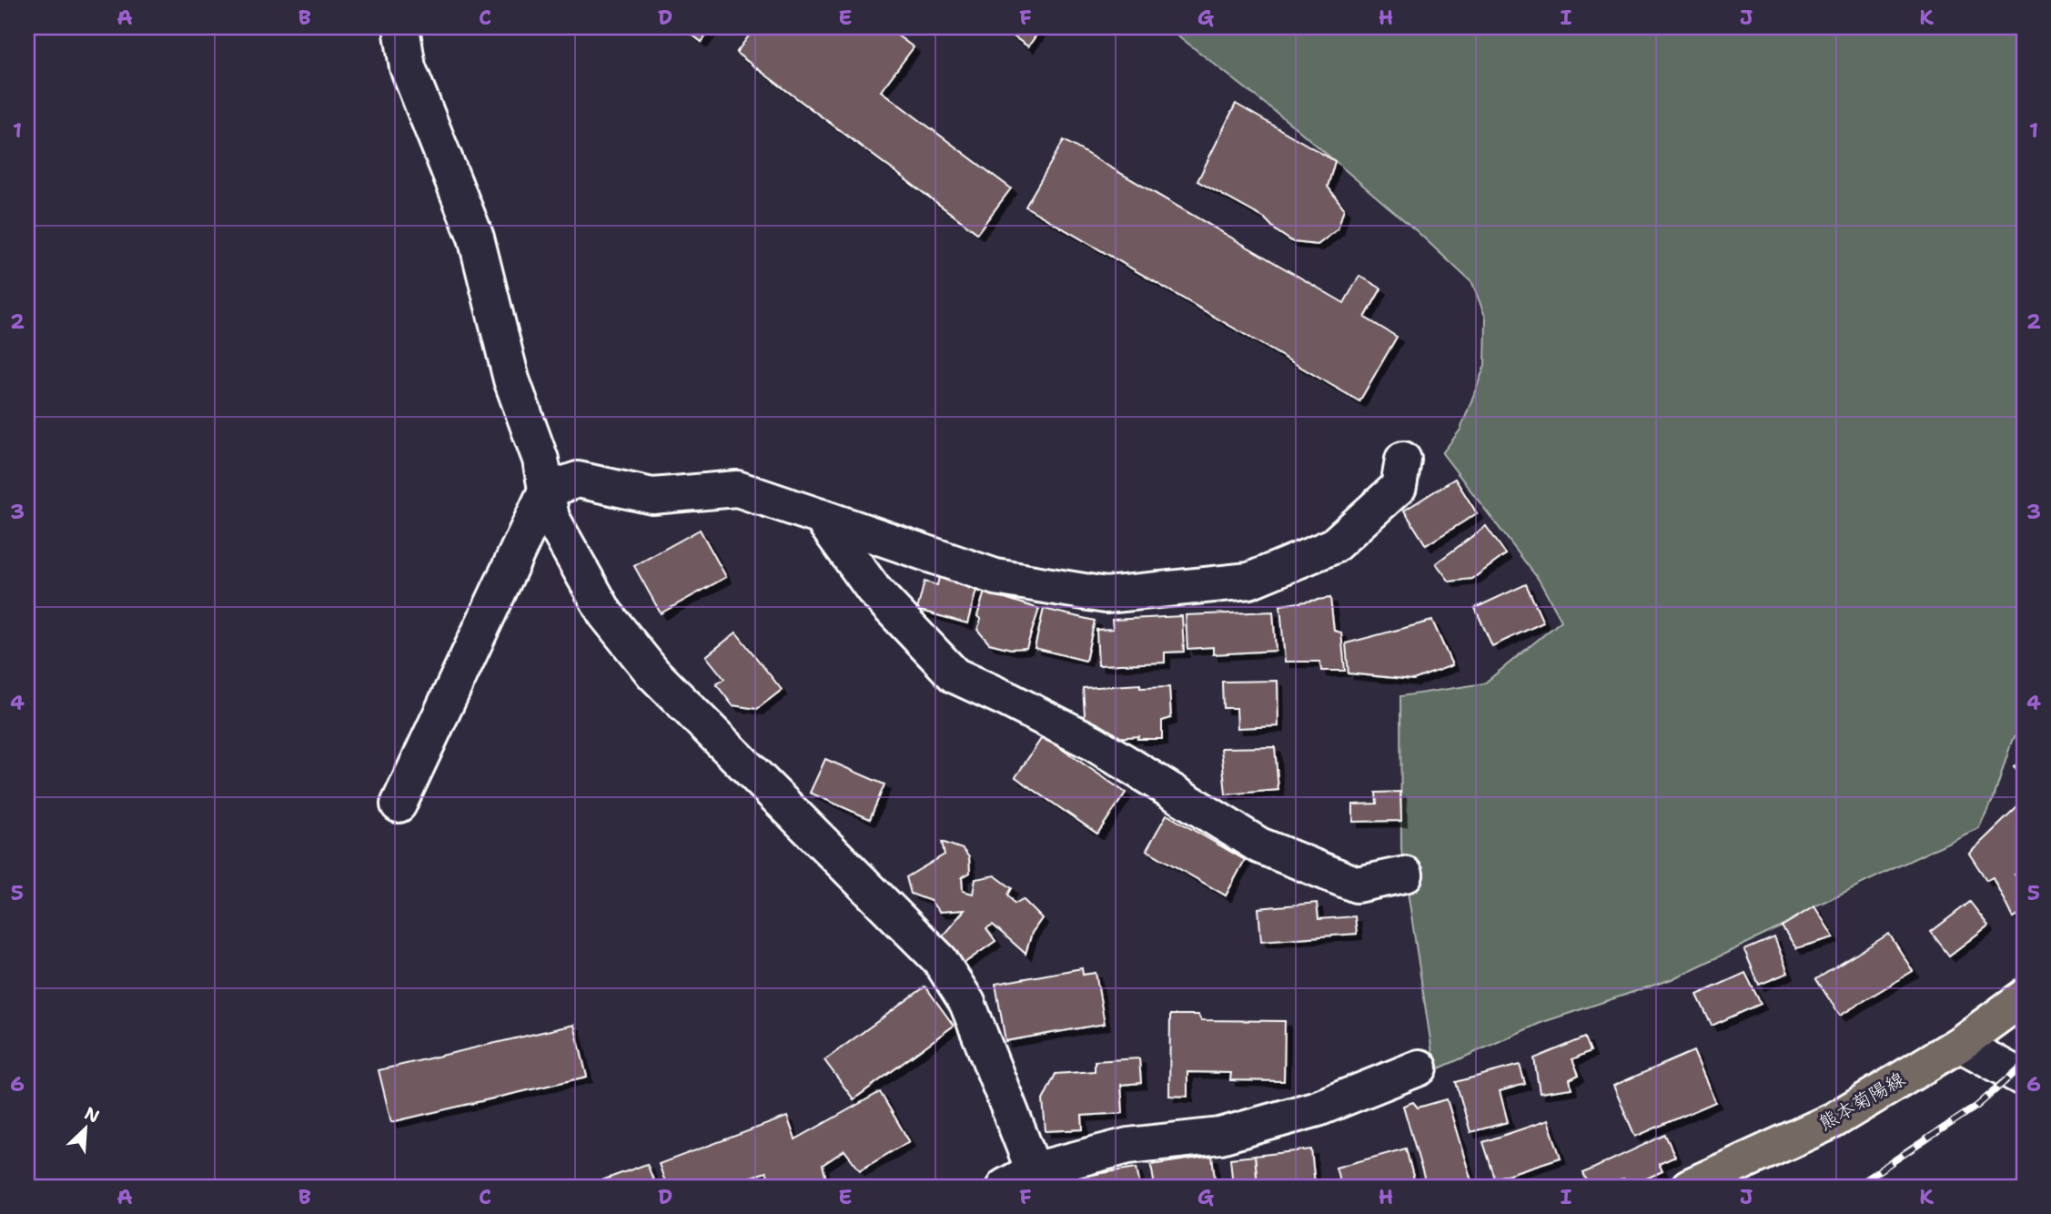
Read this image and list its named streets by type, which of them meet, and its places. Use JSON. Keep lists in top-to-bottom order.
{
  "streets": {
    "main road": ["熊本菊陽線"]
  },
  "north": "top right",
  "grid": {
    "columns": [
      "A",
      "B",
      "C",
      "D",
      "E",
      "F",
      "G",
      "H",
      "I",
      "J",
      "K"
    ],
    "rows": [
      "1",
      "2",
      "3",
      "4",
      "5",
      "6"
    ]
  }
}
